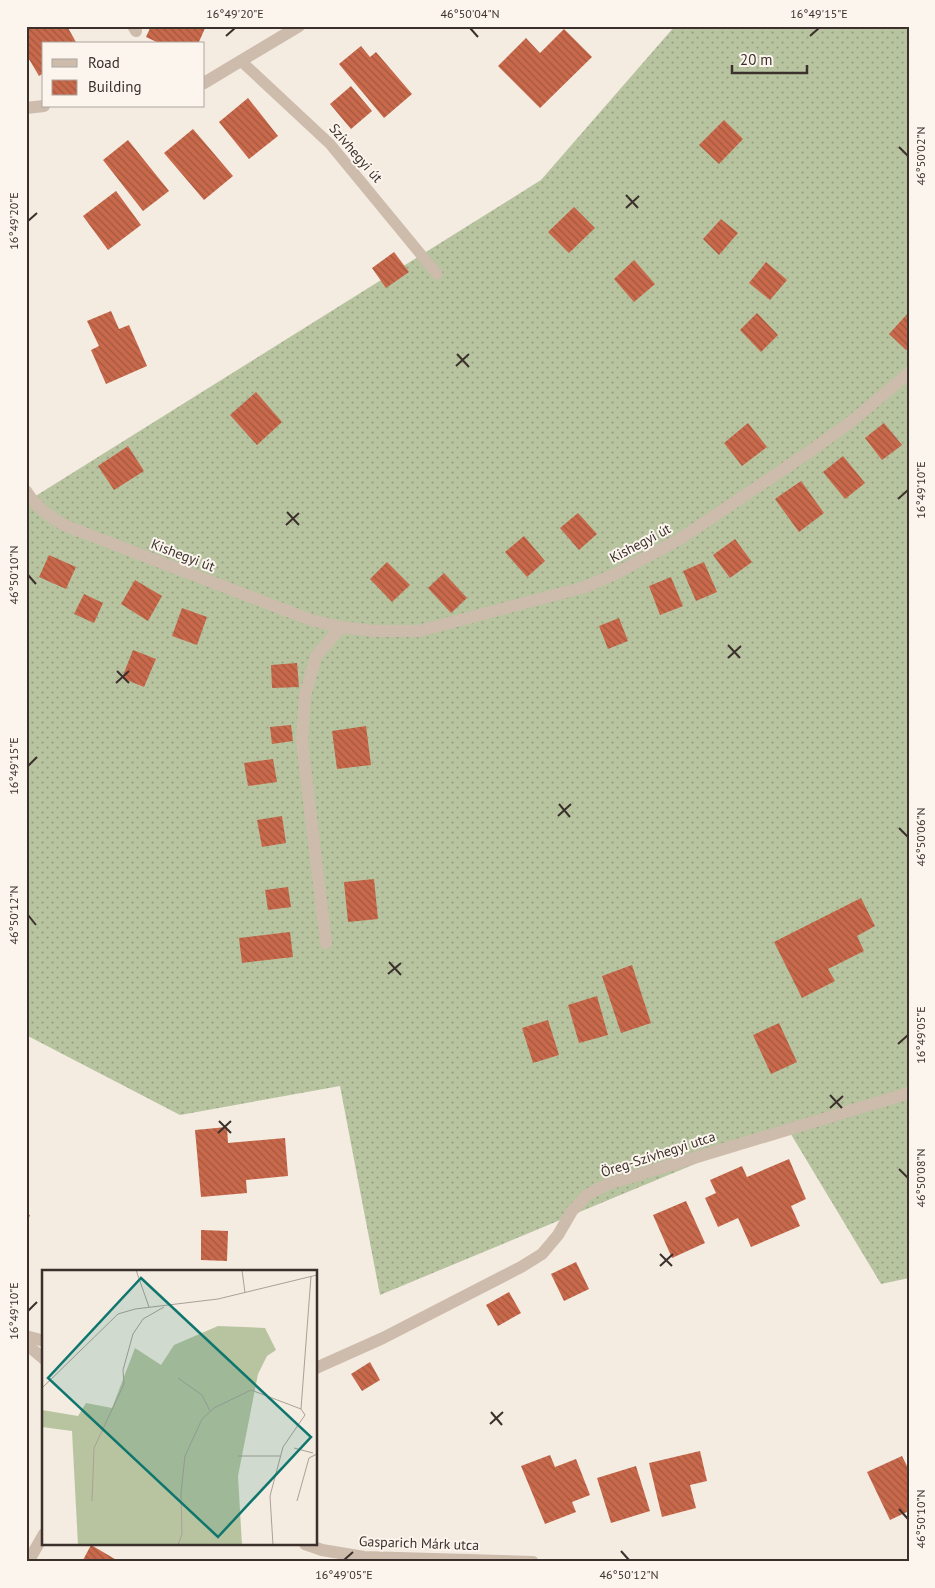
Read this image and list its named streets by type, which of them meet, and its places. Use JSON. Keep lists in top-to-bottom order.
{
  "streets": {
    "street": ["Kishegyi út", "Öreg-Szívhegyi utca", "Gasparich Márk utca"],
    "lane": ["Szívhegyi út"]
  },
  "legend": ["Road", "Building"],
  "scale_bar": "20 m",
  "coordinates": [
    "16°49'20\"E",
    "46°50'04\"N",
    "16°49'15\"E",
    "46°50'02\"N",
    "16°49'10\"E",
    "46°50'10\"N",
    "46°50'06\"N",
    "46°50'12\"N",
    "16°49'05\"E",
    "46°50'08\"N"
  ]
}
